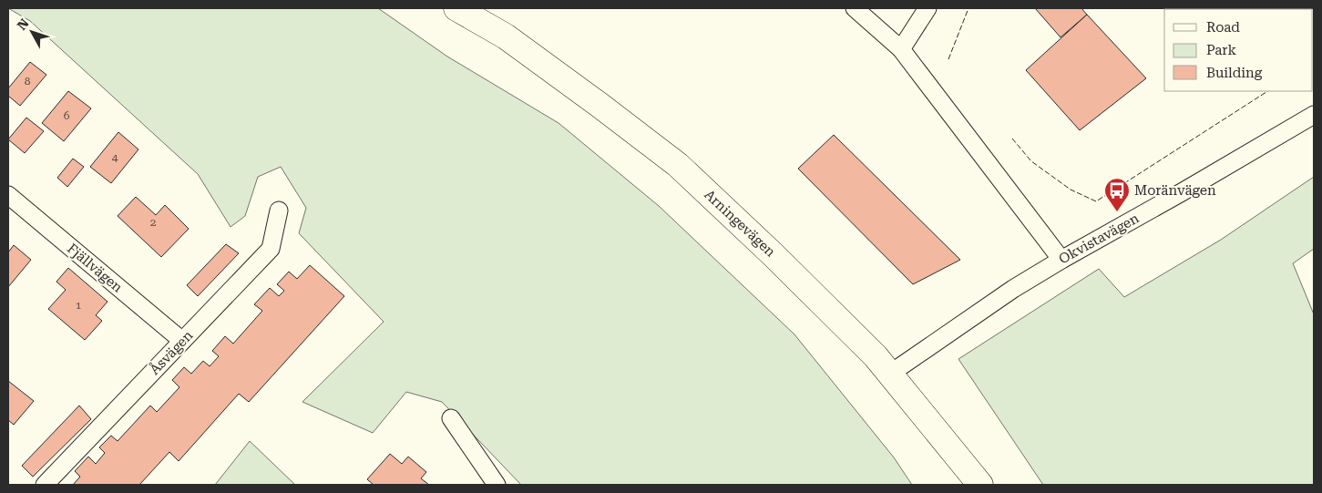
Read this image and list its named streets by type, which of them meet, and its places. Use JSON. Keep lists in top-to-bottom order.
{
  "streets": {
    "main road": ["Arningevägen"],
    "street": ["Okvistavägen", "Fjällvägen", "Åsvägen"]
  },
  "crossings": [
    ["Arningevägen", "Okvistavägen"],
    ["Fjällvägen", "Åsvägen"]
  ],
  "places": {
    "bus stop": ["Moränvägen"]
  },
  "house_numbers": [
    "8",
    "6",
    "4",
    "2",
    "1"
  ],
  "legend": ["Road", "Park", "Building"],
  "north": "top left"
}
